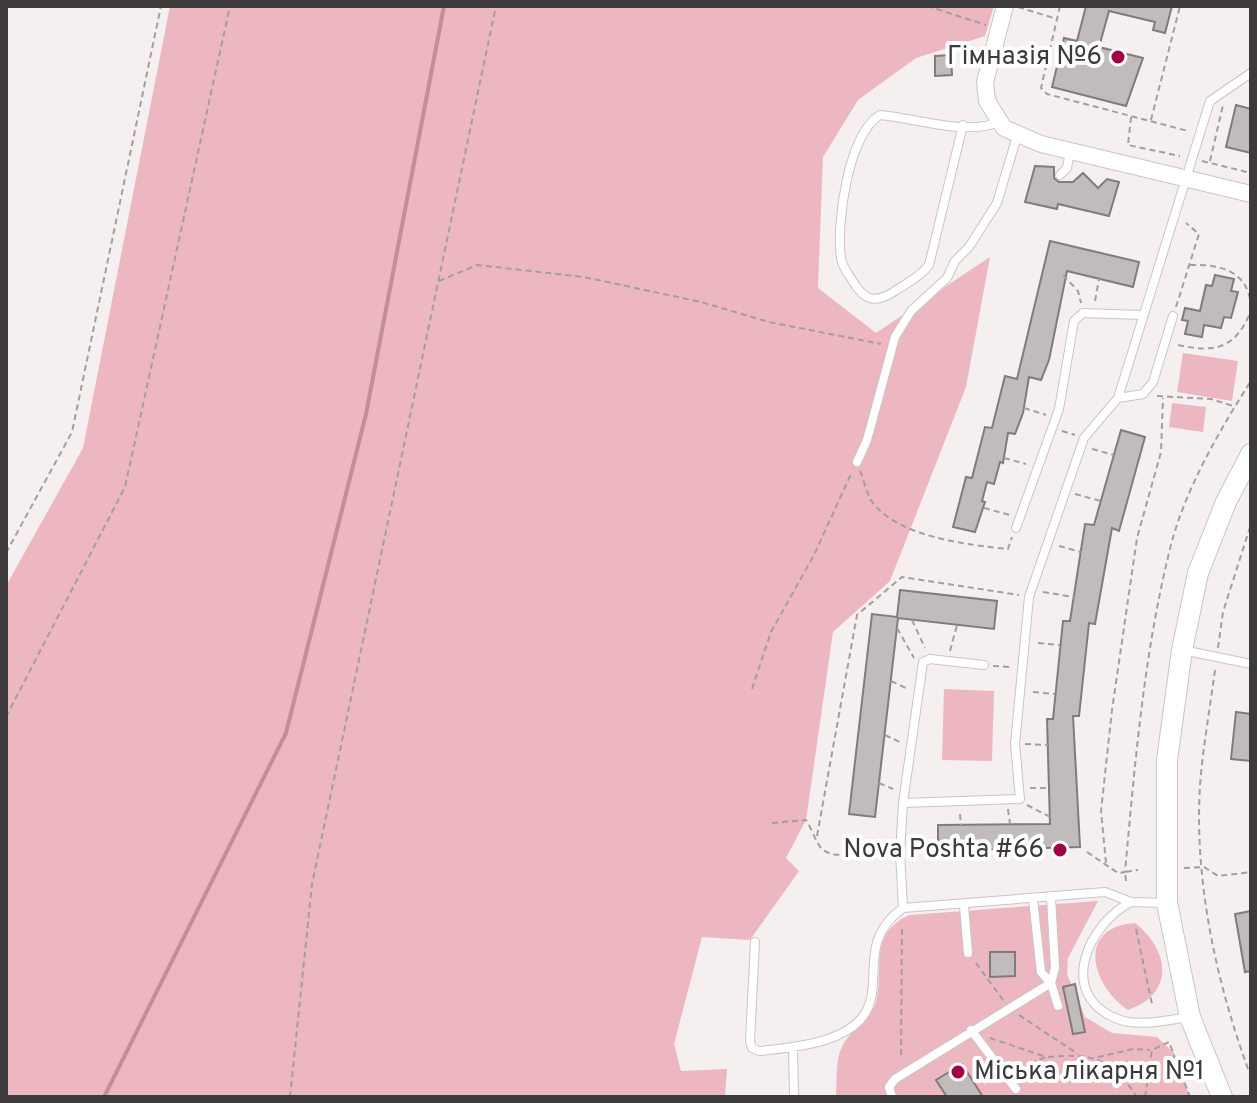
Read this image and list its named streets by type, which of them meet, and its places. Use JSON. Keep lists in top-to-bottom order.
{
  "places": ["Гімназія №6", "Nova Poshta #66", "Міська лікарня №1"]
}
